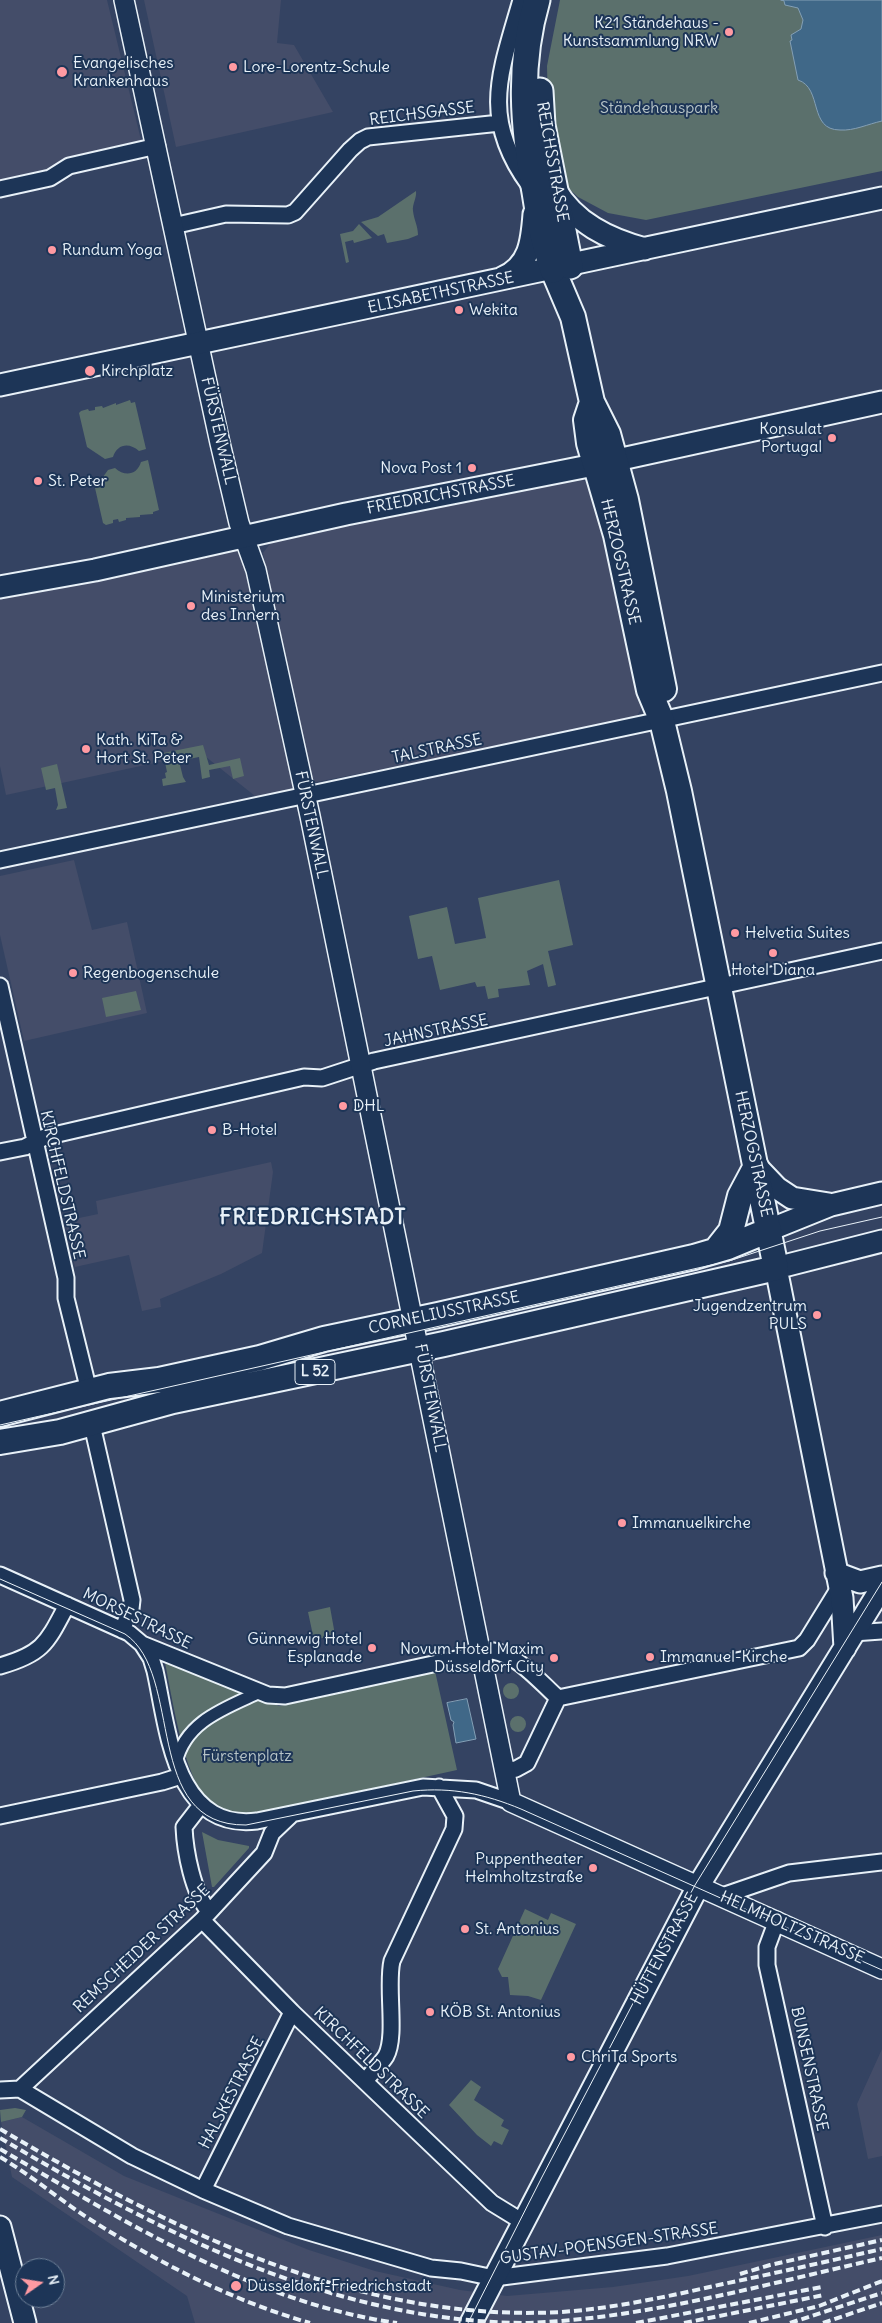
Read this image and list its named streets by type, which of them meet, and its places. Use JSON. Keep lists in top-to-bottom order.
{
  "streets": {
    "highway": ["REICHSSTRASSE"],
    "main road": [
      "ELISABETHSTRASSE",
      "FRIEDRICHSTRASSE",
      "HERZOGSTRASSE",
      "CORNELIUSSTRASSE",
      "L 52",
      "HÜTTENSTRASSE"
    ],
    "street": [
      "REICHSGASSE",
      "FÜRSTENWALL",
      "TALSTRASSE",
      "JAHNSTRASSE",
      "KIRCHFELDSTRASSE",
      "MORSESTRASSE",
      "HELMHOLTZSTRASSE",
      "REMSCHEIDER STRASSE",
      "BUNSENSTRASSE",
      "HALSKESTRASSE",
      "GUSTAV-POENSGEN-STRASSE"
    ]
  },
  "crossings": [
    ["REICHSGASSE", "REICHSSTRASSE"],
    ["REICHSGASSE", "FÜRSTENWALL"],
    ["REICHSSTRASSE", "ELISABETHSTRASSE"],
    ["REICHSSTRASSE", "HERZOGSTRASSE"],
    ["ELISABETHSTRASSE", "FÜRSTENWALL"],
    ["ELISABETHSTRASSE", "HERZOGSTRASSE"],
    ["FÜRSTENWALL", "FRIEDRICHSTRASSE"],
    ["FÜRSTENWALL", "TALSTRASSE"],
    ["FÜRSTENWALL", "JAHNSTRASSE"],
    ["FÜRSTENWALL", "CORNELIUSSTRASSE"],
    ["FRIEDRICHSTRASSE", "HERZOGSTRASSE"],
    ["HERZOGSTRASSE", "TALSTRASSE"],
    ["HERZOGSTRASSE", "JAHNSTRASSE"],
    ["HERZOGSTRASSE", "CORNELIUSSTRASSE"],
    ["HERZOGSTRASSE", "HÜTTENSTRASSE"],
    ["JAHNSTRASSE", "KIRCHFELDSTRASSE"],
    ["KIRCHFELDSTRASSE", "CORNELIUSSTRASSE"],
    ["KIRCHFELDSTRASSE", "REMSCHEIDER STRASSE"],
    ["KIRCHFELDSTRASSE", "HÜTTENSTRASSE"],
    ["KIRCHFELDSTRASSE", "HALSKESTRASSE"],
    ["CORNELIUSSTRASSE", "L 52"],
    ["HELMHOLTZSTRASSE", "HÜTTENSTRASSE"],
    ["HELMHOLTZSTRASSE", "BUNSENSTRASSE"],
    ["REMSCHEIDER STRASSE", "GUSTAV-POENSGEN-STRASSE"],
    ["HÜTTENSTRASSE", "GUSTAV-POENSGEN-STRASSE"],
    ["BUNSENSTRASSE", "GUSTAV-POENSGEN-STRASSE"],
    ["HALSKESTRASSE", "GUSTAV-POENSGEN-STRASSE"]
  ],
  "districts": ["FRIEDRICHSTADT"],
  "parks": ["Ständehauspark", "Fürstenplatz"],
  "places": [
    "K21 Ständehaus - Kunstsammlung NRW",
    "Lore-Lorentz-Schule",
    "Evangelisches Krankenhaus",
    "Rundum Yoga",
    "Wekita",
    "Kirchplatz",
    "Konsulat Portugal",
    "Nova Post 1",
    "St. Peter",
    "Ministerium des Innern",
    "Kath. KiTa & Hort St. Peter",
    "Helvetia Suites",
    "Hotel Diana",
    "Regenbogenschule",
    "DHL",
    "B-Hotel",
    "Jugendzentrum PULS",
    "Immanuelkirche",
    "Günnewig Hotel Esplanade",
    "Immanuel-Kirche",
    "Novum Hotel Maxim Düsseldorf City",
    "Puppentheater Helmholtzstraße",
    "St. Antonius",
    "KÖB St. Antonius",
    "ChriTa Sports",
    "Düsseldorf-Friedrichstadt"
  ],
  "north": "right"
}
